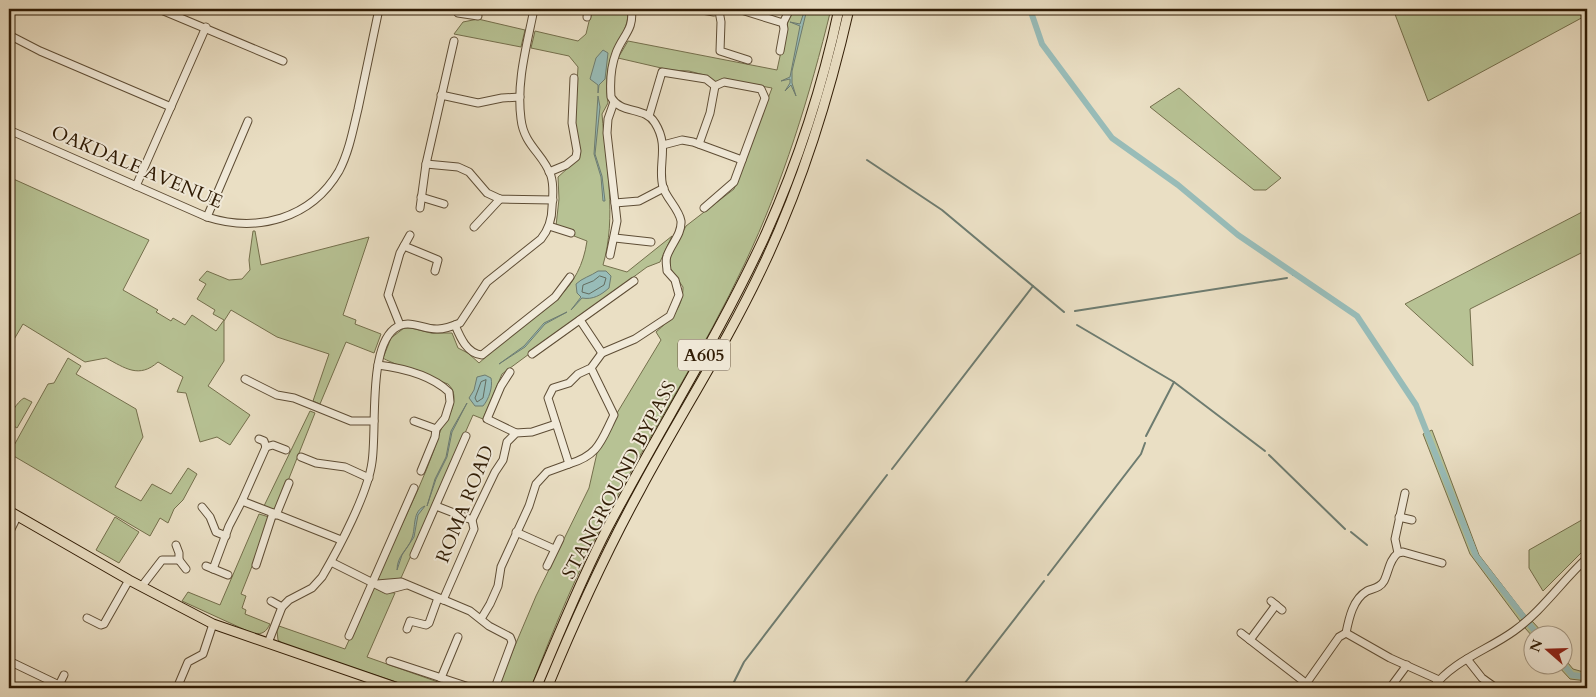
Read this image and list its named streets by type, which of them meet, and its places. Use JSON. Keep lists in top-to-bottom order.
{
  "streets": {
    "main road": ["A605", "STANGROUND BYPASS"],
    "street": ["OAKDALE AVENUE", "ROMA ROAD"]
  },
  "north": "left"
}
